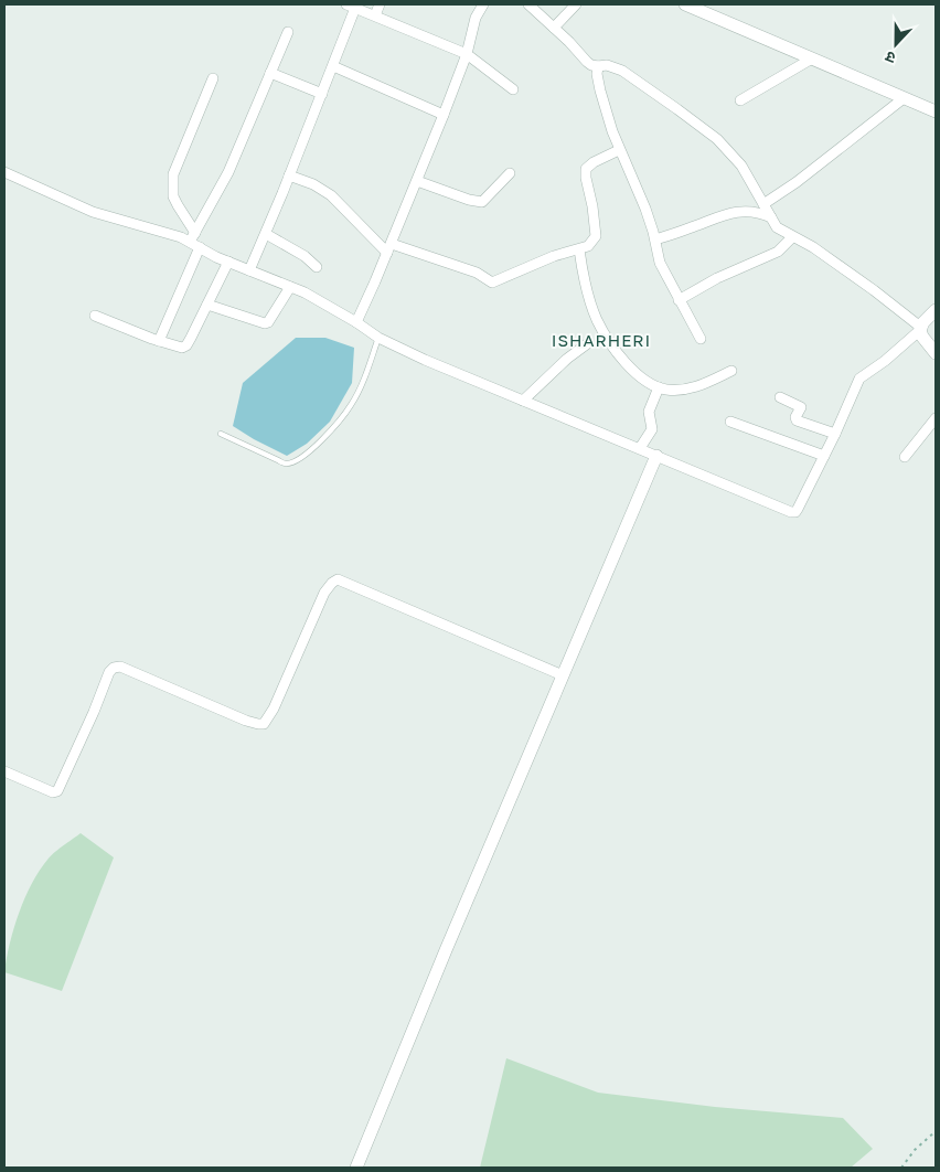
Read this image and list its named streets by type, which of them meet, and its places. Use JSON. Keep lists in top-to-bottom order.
{
  "districts": ["ISHARHERI"],
  "north": "bottom"
}
